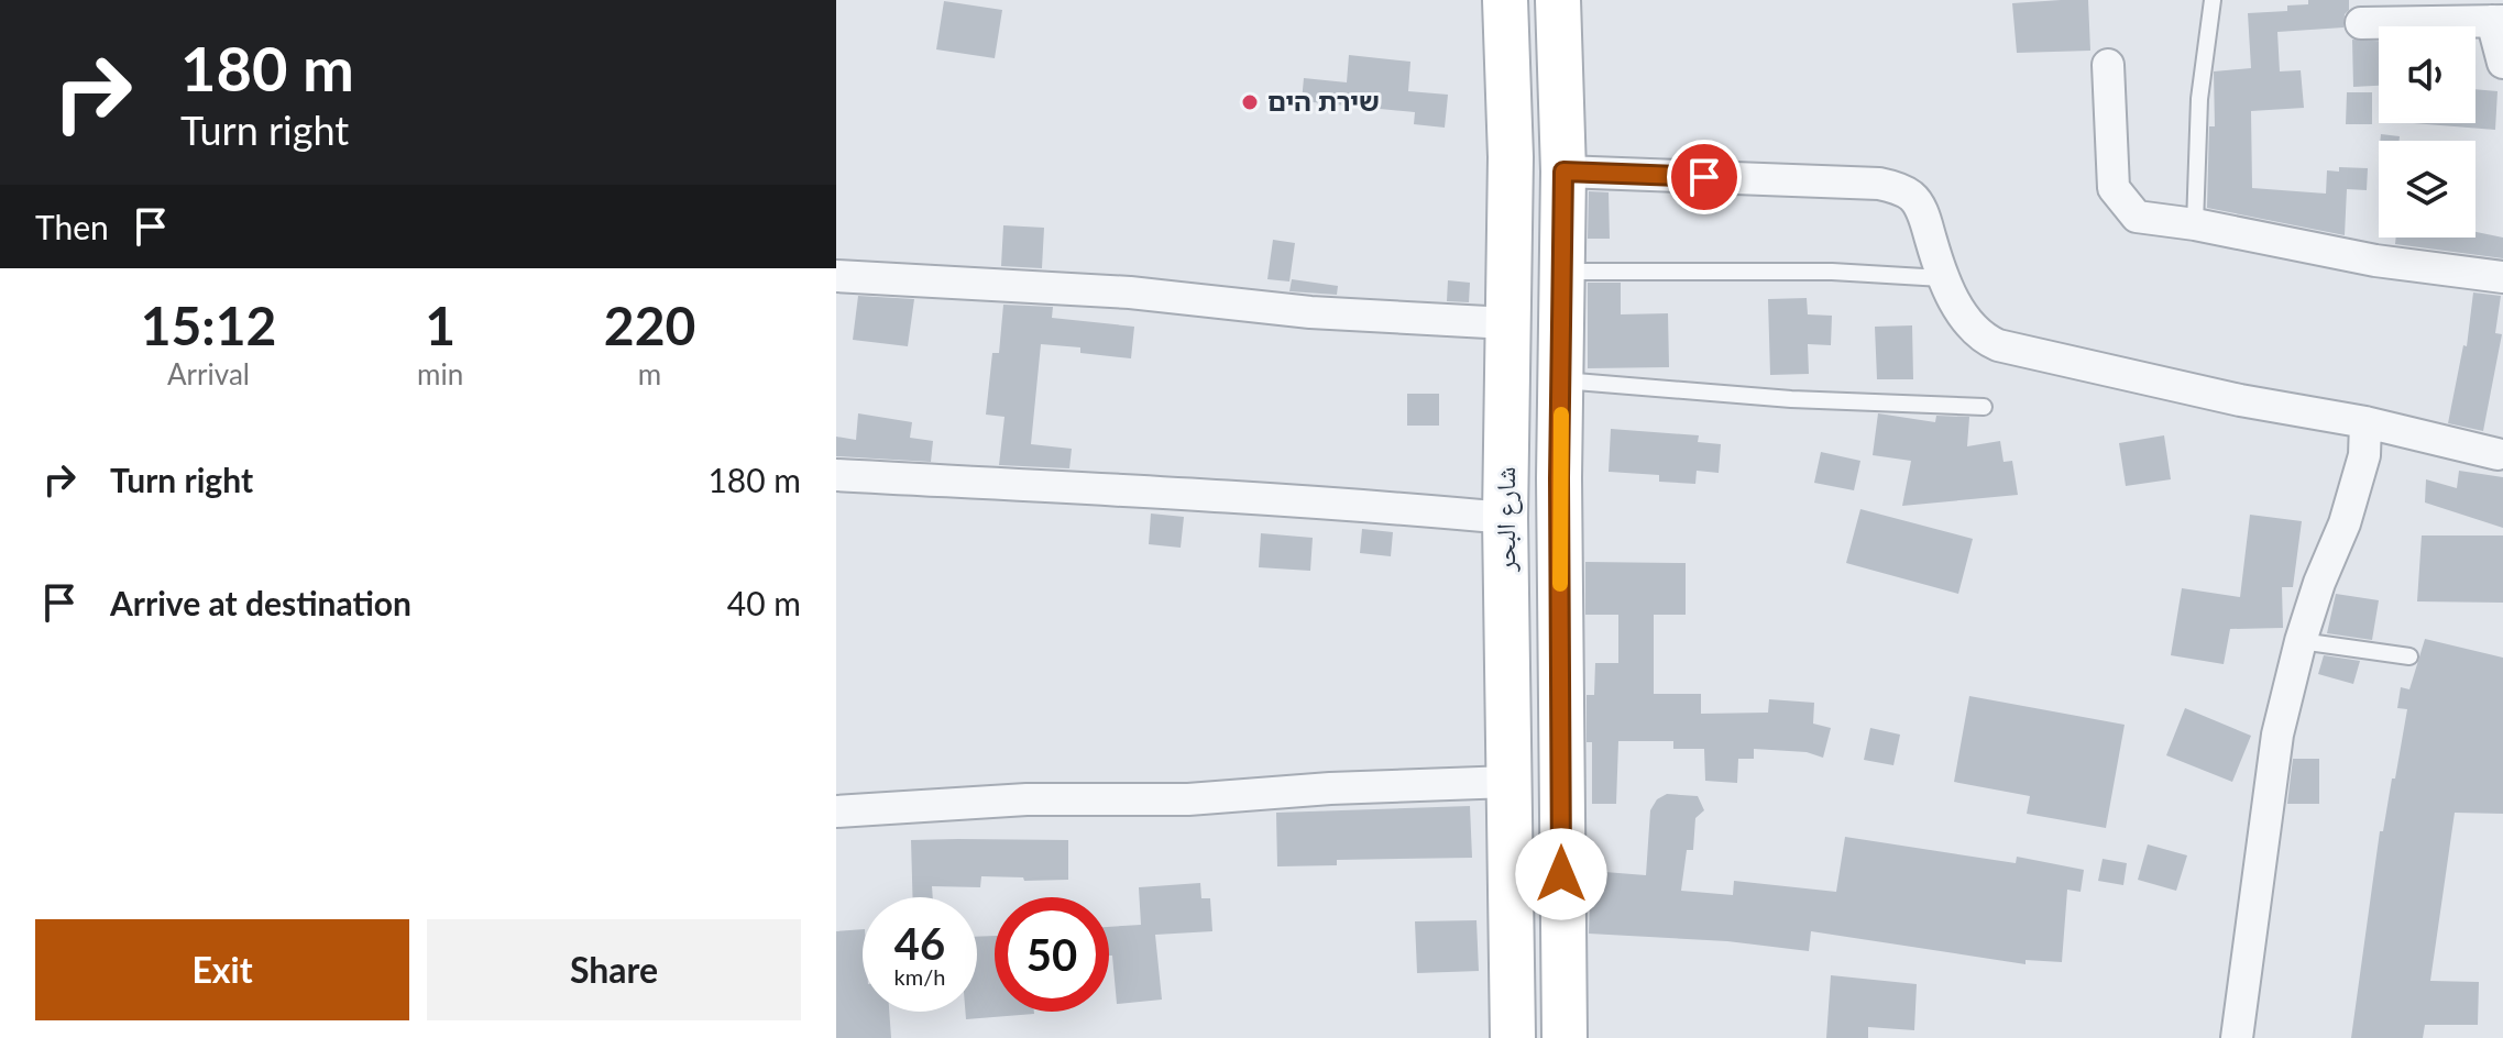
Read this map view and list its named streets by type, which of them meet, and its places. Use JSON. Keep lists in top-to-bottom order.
{
  "streets": {
    "main road": ["شارع البحر"]
  },
  "places": ["שירת הים"],
  "page": {
    "turn": ["180 m", "Turn right"],
    "then": "Then",
    "eta": [
      "15:12",
      "Arrival",
      "1",
      "min",
      "220",
      "m"
    ],
    "list": [
      {
        "name": "Turn right",
        "value": "180 m"
      },
      {
        "name": "Arrive at destination",
        "value": "40 m"
      }
    ],
    "speed": "46 km/h",
    "limit": "50",
    "buttons": ["Exit", "Share"]
  }
}
